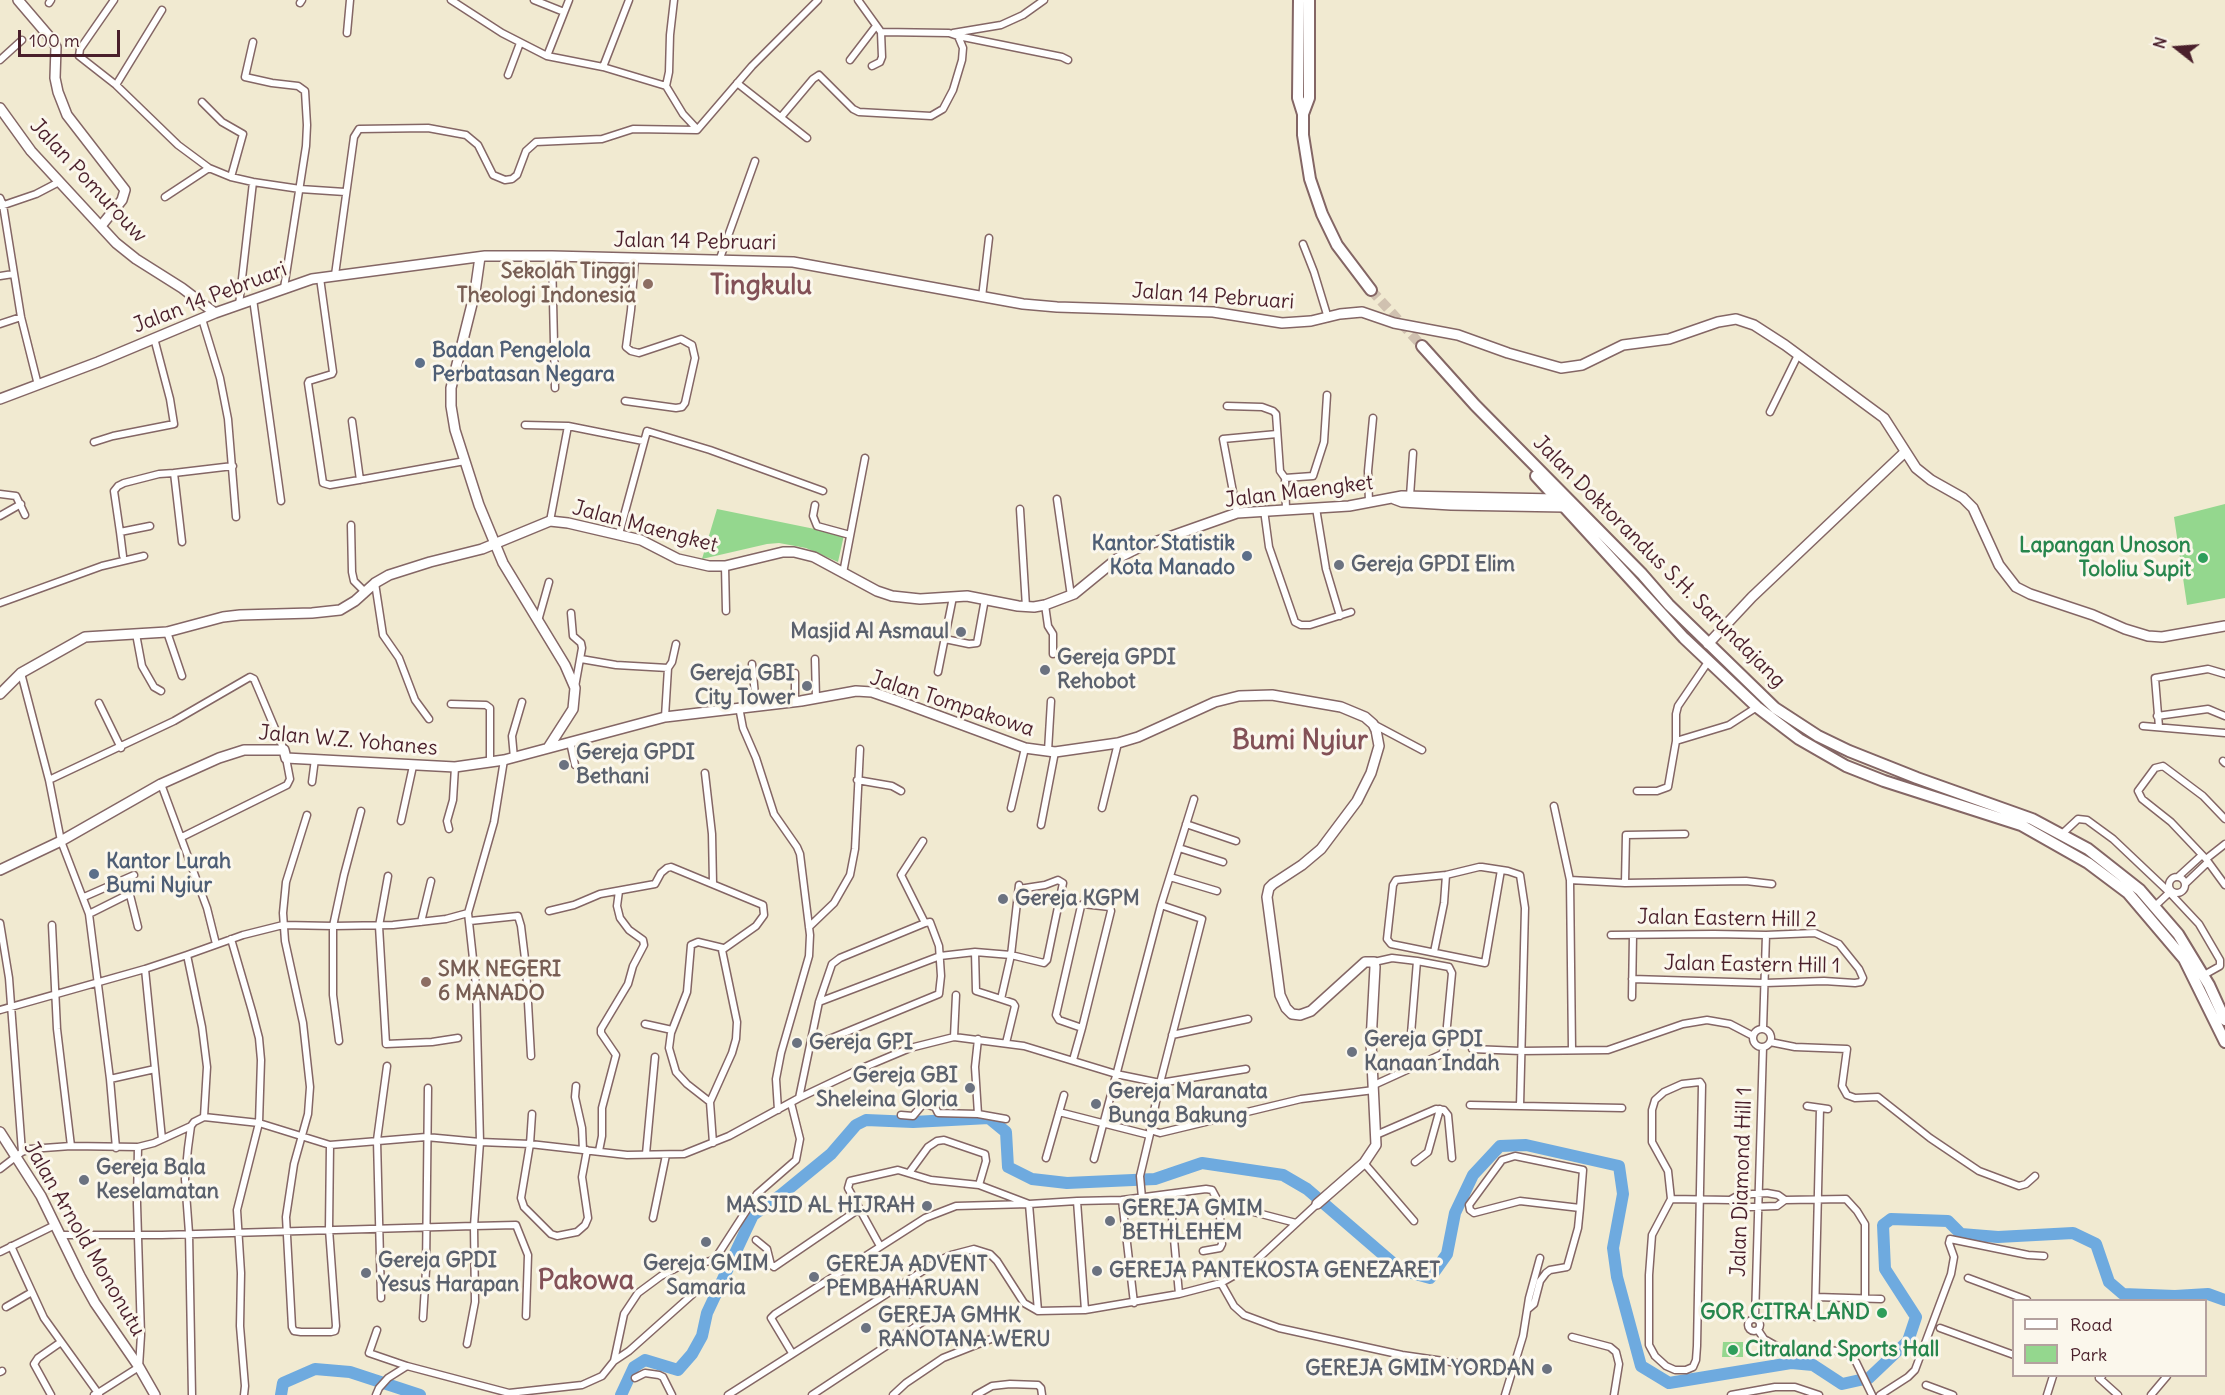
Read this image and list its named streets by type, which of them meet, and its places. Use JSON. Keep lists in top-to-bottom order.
{
  "streets": {
    "highway": ["Jalan Doktorandus S.H. Sarundajang"],
    "street": [
      "Jalan Pomurouw",
      "Jalan 14 Pebruari",
      "Jalan Maengket",
      "Jalan Tompakowa",
      "Jalan W.Z. Yohanes",
      "Jalan Eastern Hill 2",
      "Jalan Eastern Hill 1",
      "Jalan Diamond Hill 1",
      "Jalan Arnold Mononutu"
    ]
  },
  "crossings": [
    ["Jalan Pomurouw", "Jalan 14 Pebruari"],
    ["Jalan Tompakowa", "Jalan W.Z. Yohanes"],
    ["Jalan Eastern Hill 2", "Jalan Eastern Hill 1"]
  ],
  "districts": ["Tingkulu", "Bumi Nyiur", "Pakowa"],
  "places": [
    "Sekolah Tinggi Theologi Indonesia",
    "Badan Pengelola Perbatasan Negara",
    "Kantor Statistik Kota Manado",
    "Lapangan Unoson Tololiu Supit",
    "Gereja GPDI Elim",
    "Masjid Al Asmaul",
    "Gereja GPDI Rehobot",
    "Gereja GBI City Tower",
    "Gereja GPDI Bethani",
    "Kantor Lurah Bumi Nyiur",
    "Gereja KGPM",
    "SMK NEGERI 6 MANADO",
    "Gereja GPI",
    "Gereja GPDI Kanaan Indah",
    "Gereja GBI Sheleina Gloria",
    "Gereja Maranata Bunga Bakung",
    "Gereja Bala Keselamatan",
    "MASJID AL HIJRAH",
    "GEREJA GMIM BETHLEHEM",
    "Gereja GMIM Samaria",
    "GEREJA PANTEKOSTA GENEZARET",
    "Gereja GPDI Yesus Harapan",
    "GEREJA ADVENT PEMBAHARUAN",
    "GOR CITRA LAND",
    "GEREJA GMHK RANOTANA WERU",
    "Citraland Sports Hall",
    "GEREJA GMIM YORDAN"
  ],
  "legend": ["Road", "Park"],
  "scale_bar": "100 m",
  "north": "left"
}
